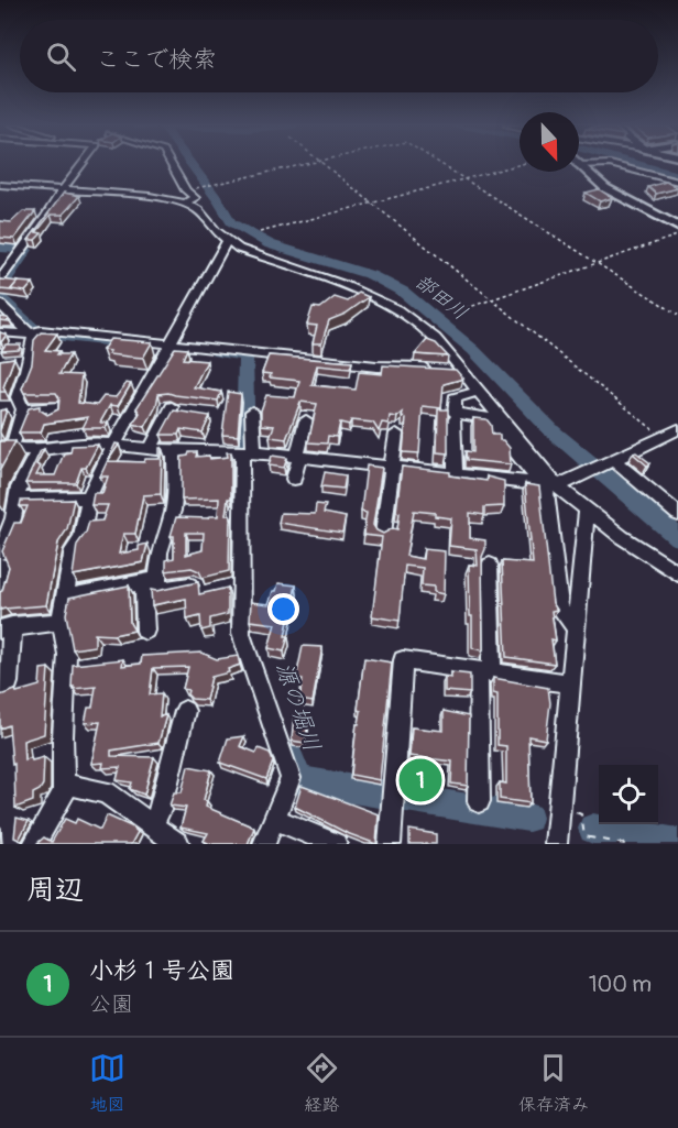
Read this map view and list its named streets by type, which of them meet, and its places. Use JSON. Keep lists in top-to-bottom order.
{
  "water": ["部田川", "源の堀川"],
  "north": "bottom",
  "page": {
    "search": "ここで検索",
    "pins": "1",
    "heading": "周辺",
    "list": [
      {
        "mark": "1",
        "name": "小杉１号公園",
        "note": "公園",
        "value": "100 m"
      }
    ],
    "nav": ["地図", "経路", "保存済み"]
  }
}
